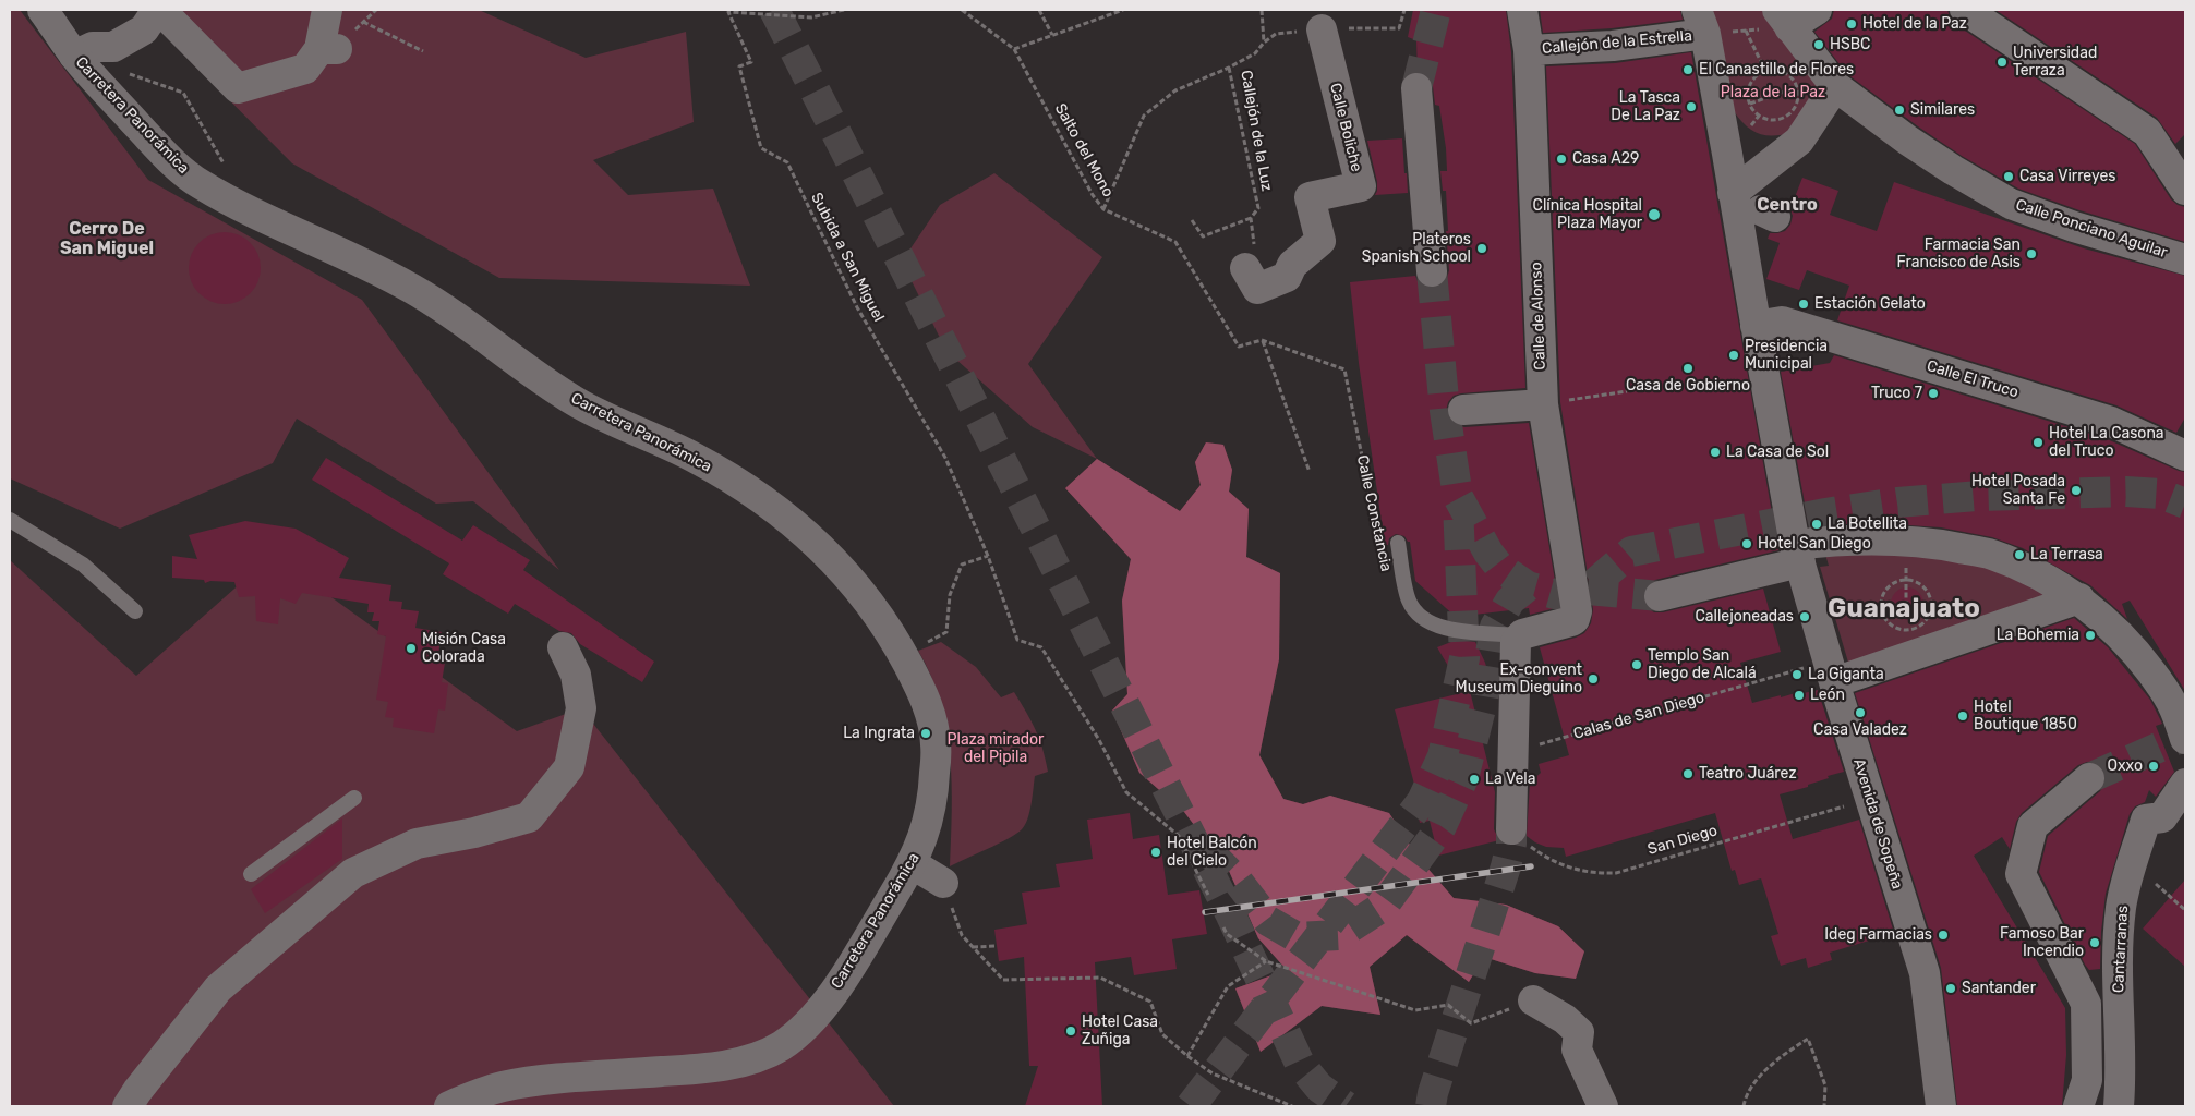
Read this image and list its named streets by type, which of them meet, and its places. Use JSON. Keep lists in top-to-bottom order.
{
  "streets": {
    "street": [
      "Callejón de la Estrella",
      "Carretera Panorámica",
      "Calle Boliche",
      "Calle Ponciano Aguilar",
      "Calle de Alonso",
      "Calle El Truco",
      "Avenida de Sopeña",
      "Cantarranas"
    ],
    "path": [
      "Callejón de la Luz",
      "Salto del Mono",
      "Subida a San Miguel",
      "Calle Constancia",
      "Calas de San Diego",
      "San Diego"
    ]
  },
  "crossings": [
    ["Callejón de la Estrella", "Calle de Alonso"],
    ["Calle Boliche", "Callejón de la Luz"],
    ["Salto del Mono", "Calle Constancia"],
    ["Calle El Truco", "Avenida de Sopeña"],
    ["Calas de San Diego", "Avenida de Sopeña"],
    ["Avenida de Sopeña", "San Diego"]
  ],
  "districts": ["Centro", "Cerro De San Miguel", "Guanajuato"],
  "parks": ["Plaza de la Paz", "Plaza mirador del Pipila"],
  "places": [
    "Hotel de la Paz",
    "HSBC",
    "Universidad Terraza",
    "El Canastillo de Flores",
    "La Tasca De La Paz",
    "Similares",
    "Casa A29",
    "Casa Virreyes",
    "Clínica Hospital Plaza Mayor",
    "Plateros Spanish School",
    "Farmacia San Francisco de Asis",
    "Estación Gelato",
    "Presidencia Municipal",
    "Casa de Gobierno",
    "Truco 7",
    "Hotel La Casona del Truco",
    "La Casa de Sol",
    "Hotel Posada Santa Fe",
    "La Botellita",
    "Hotel San Diego",
    "La Terrasa",
    "Callejoneadas",
    "La Bohemia",
    "Misión Casa Colorada",
    "Templo San Diego de Alcalá",
    "La Giganta",
    "Ex-convent Museum Dieguino",
    "León",
    "Casa Valadez",
    "Hotel Boutique 1850",
    "La Ingrata",
    "Oxxo",
    "Teatro Juárez",
    "La Vela",
    "Hotel Balcón del Cielo",
    "Ideg Farmacias",
    "Famoso Bar Incendio",
    "Santander",
    "Hotel Casa Zuñiga"
  ]
}
